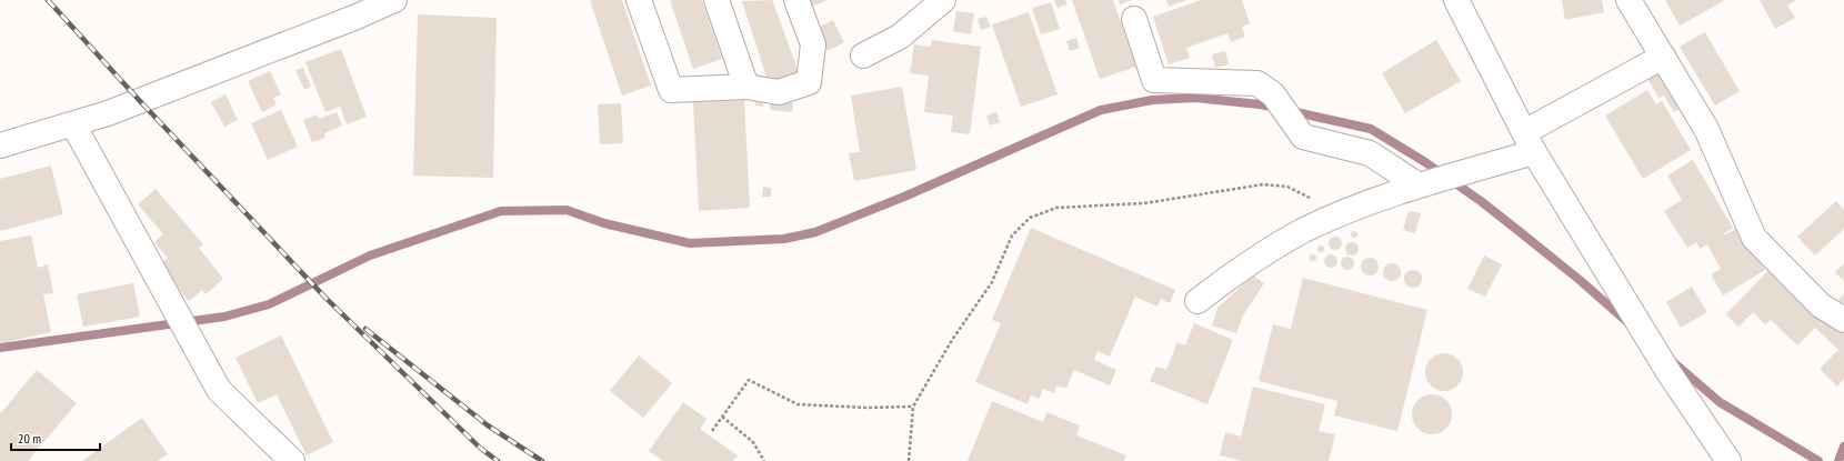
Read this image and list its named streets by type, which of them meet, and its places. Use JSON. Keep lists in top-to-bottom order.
{
  "scale_bar": "20 m"
}
